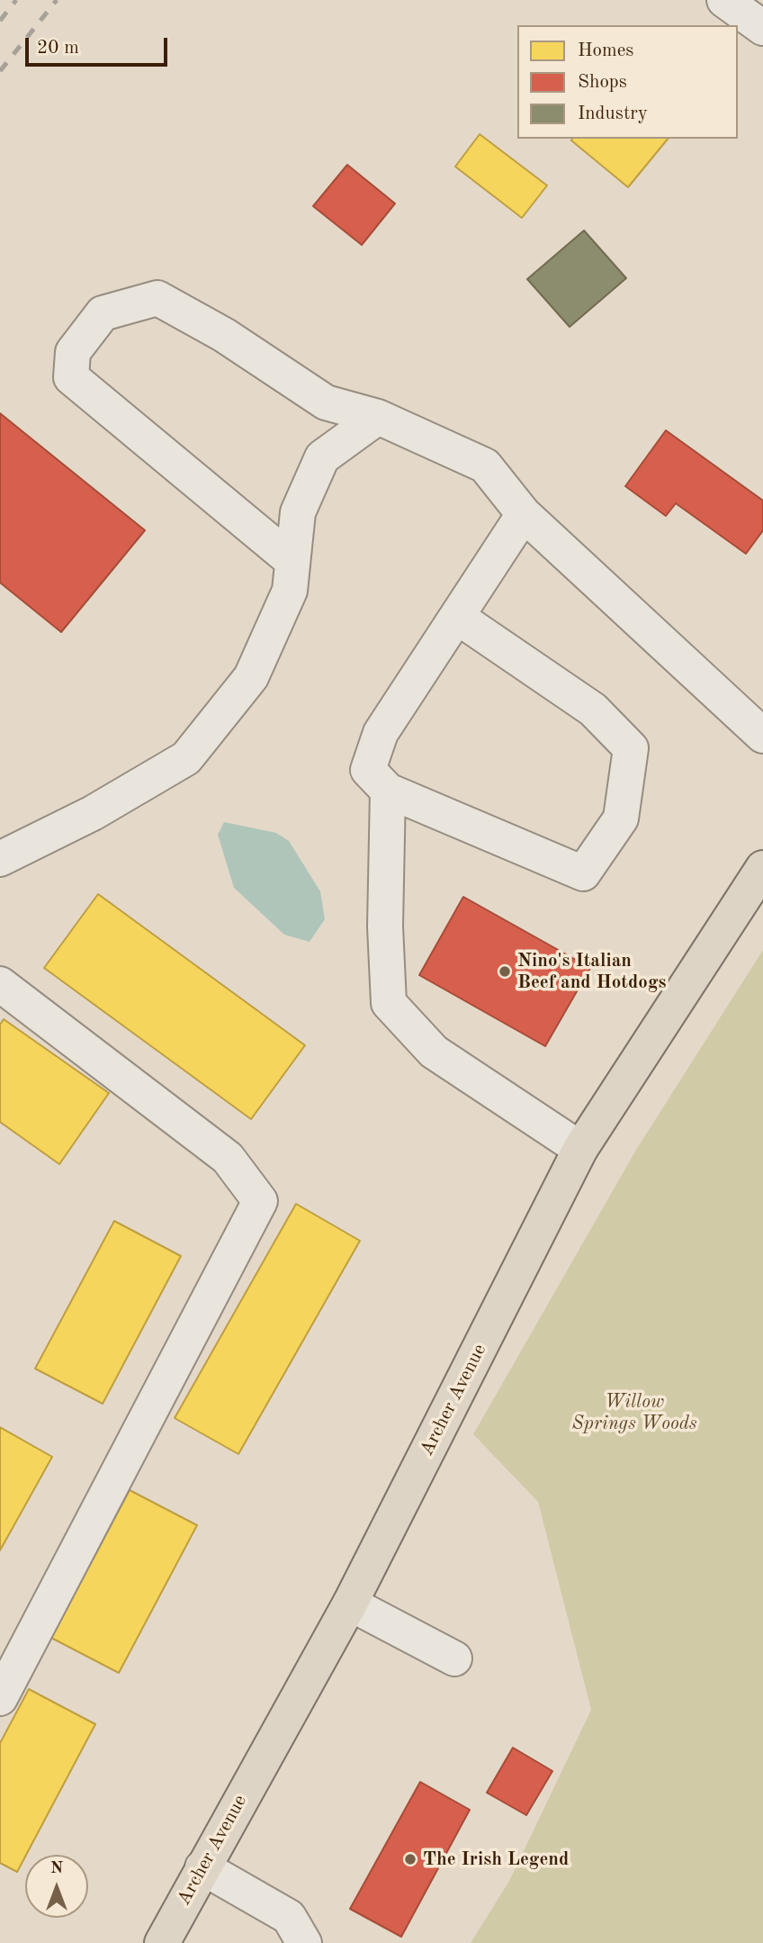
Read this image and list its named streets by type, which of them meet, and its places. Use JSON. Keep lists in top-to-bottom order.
{
  "streets": {
    "main road": ["Archer Avenue"]
  },
  "parks": ["Willow Springs Woods"],
  "places": ["Nino's Italian Beef and Hotdogs", "The Irish Legend"],
  "legend": ["Homes", "Shops", "Industry"],
  "scale_bar": "20 m",
  "north": "top"
}
